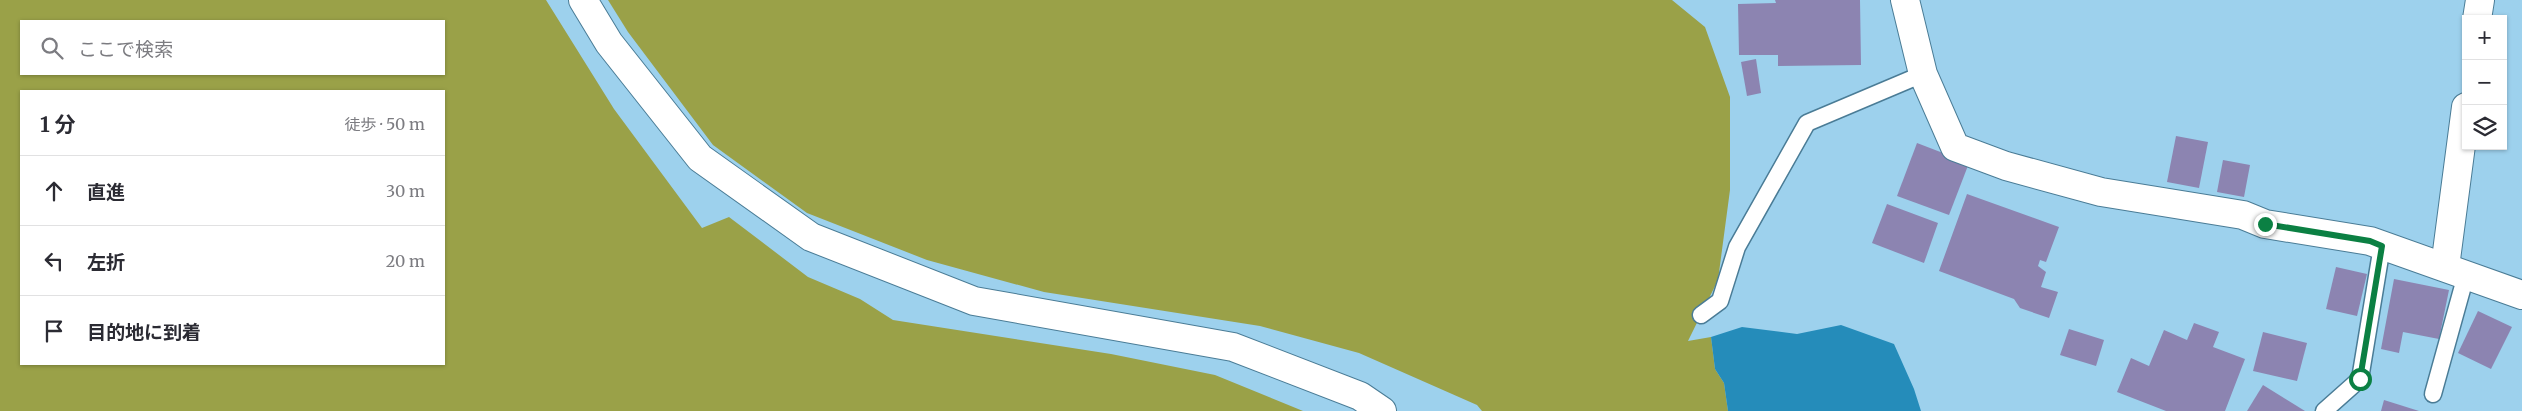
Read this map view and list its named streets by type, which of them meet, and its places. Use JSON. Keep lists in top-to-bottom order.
{
  "page": {
    "map_buttons": ["+", "−"],
    "search": "ここで検索",
    "heading": ["1 分", "徒歩 · 50 m"],
    "list": [
      ["直進", "30 m"],
      ["左折", "20 m"],
      "目的地に到着"
    ]
  }
}
